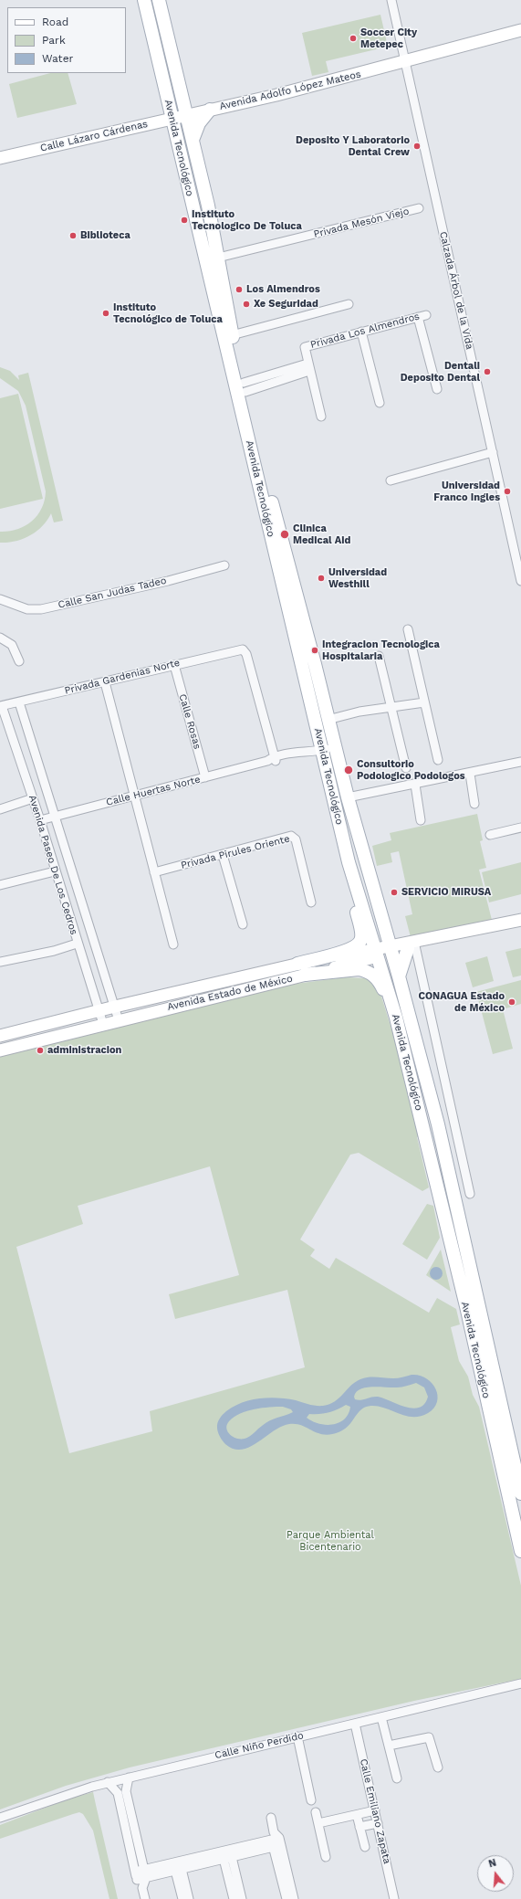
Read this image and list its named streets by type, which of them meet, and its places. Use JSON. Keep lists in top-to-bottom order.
{
  "streets": {
    "main road": [
      "Avenida Adolfo López Mateos",
      "Calle Lázaro Cárdenas",
      "Avenida Tecnológico",
      "Avenida Estado de México"
    ],
    "street": [
      "Privada Mesón Viejo",
      "Calzada Árbol de la Vida",
      "Privada Los Almendros",
      "Calle San Judas Tadeo",
      "Privada Gardenias Norte",
      "Calle Rosas",
      "Calle Huertas Norte",
      "Privada Pirules Oriente",
      "Avenida Paseo De Los Cedros",
      "Calle Niño Perdido",
      "Calle Emiliano Zapata"
    ]
  },
  "crossings": [
    ["Avenida Adolfo López Mateos", "Calle Lázaro Cárdenas"],
    ["Avenida Adolfo López Mateos", "Avenida Tecnológico"],
    ["Avenida Adolfo López Mateos", "Calzada Árbol de la Vida"],
    ["Calle Lázaro Cárdenas", "Avenida Tecnológico"],
    ["Avenida Tecnológico", "Privada Mesón Viejo"],
    ["Avenida Tecnológico", "Privada Los Almendros"],
    ["Avenida Tecnológico", "Calle Huertas Norte"],
    ["Avenida Tecnológico", "Avenida Estado de México"],
    ["Privada Gardenias Norte", "Calle Rosas"],
    ["Privada Gardenias Norte", "Calle Huertas Norte"],
    ["Privada Gardenias Norte", "Avenida Paseo De Los Cedros"],
    ["Calle Rosas", "Calle Huertas Norte"],
    ["Calle Huertas Norte", "Avenida Paseo De Los Cedros"],
    ["Avenida Paseo De Los Cedros", "Avenida Estado de México"],
    ["Calle Niño Perdido", "Calle Emiliano Zapata"]
  ],
  "parks": ["Parque Ambiental Bicentenario"],
  "places": [
    "Soccer City Metepec",
    "Deposito Y Laboratorio Dental Crew",
    "Instituto Tecnologico De Toluca",
    "Biblioteca",
    "Los Almendros",
    "Xe Seguridad",
    "Instituto Tecnológico de Toluca",
    "Dentali Deposito Dental",
    "Universidad Franco Ingles",
    "Clinica Medical Aid",
    "Universidad Westhill",
    "Integracion Tecnologica Hospitalaria",
    "Consultorio Podologico Podologos",
    "SERVICIO MIRUSA",
    "CONAGUA Estado de México",
    "administracion"
  ],
  "legend": ["Road", "Park", "Water"],
  "north": "top"
}
